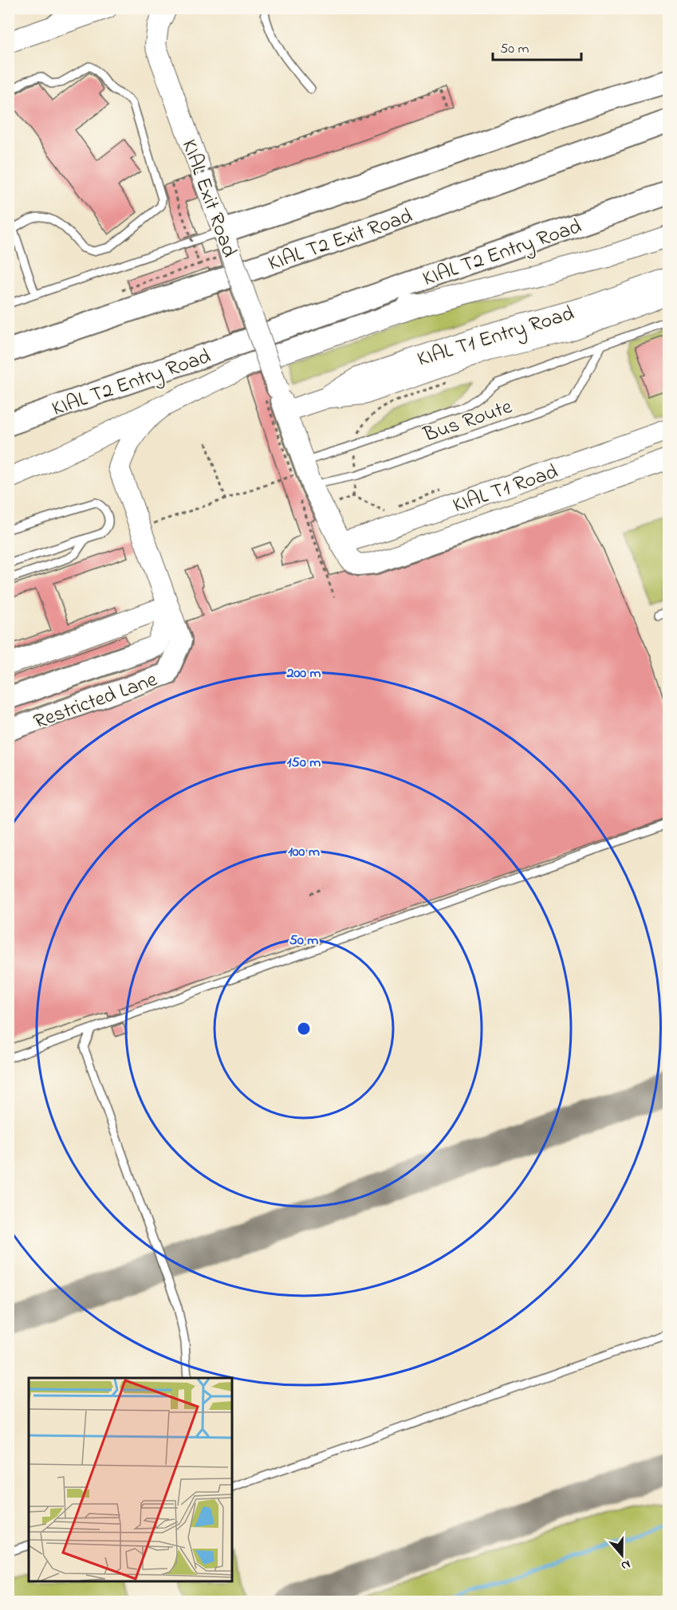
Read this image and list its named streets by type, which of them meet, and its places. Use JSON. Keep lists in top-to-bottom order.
{
  "streets": {
    "main road": [
      "KIAL Exit Road",
      "KIAL T2 Exit Road",
      "KIAL T2 Entry Road",
      "KIAL T1 Entry Road",
      "KIAL T1 Road",
      "Restricted Lane"
    ],
    "lane": ["Bus Route"]
  },
  "crossings": [
    ["KIAL Exit Road", "KIAL T1 Entry Road"]
  ],
  "scale_bar": "50 m",
  "north": "bottom",
  "rings": [
    "200 m",
    "150 m",
    "100 m",
    "50 m"
  ]
}
